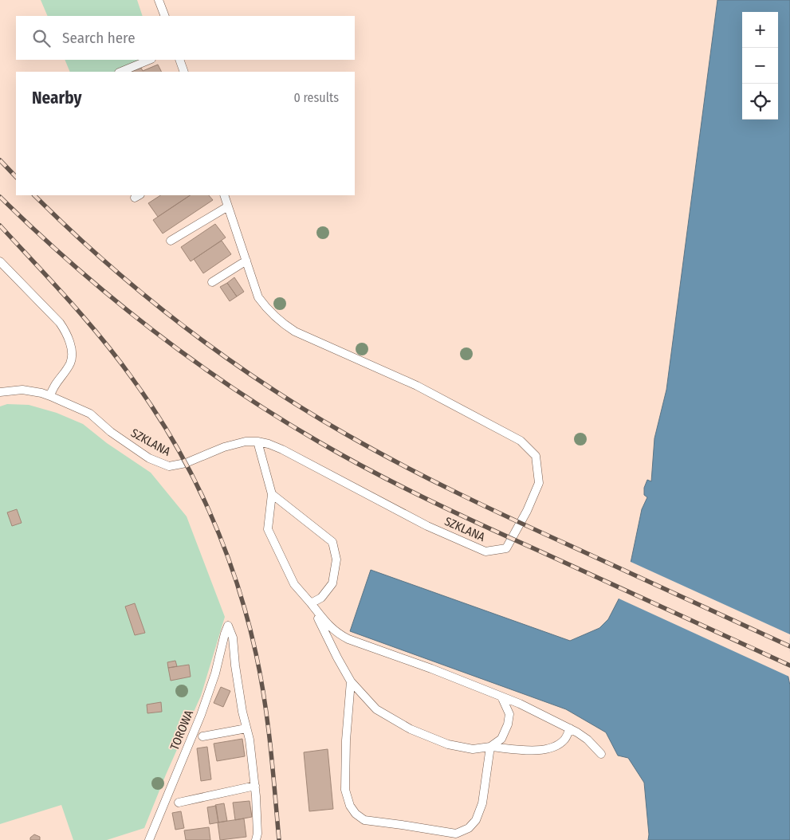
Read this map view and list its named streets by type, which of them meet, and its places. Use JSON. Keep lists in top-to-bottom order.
{
  "streets": {
    "lane": ["SZKLANA", "TOROWA"]
  },
  "page": {
    "map_buttons": ["+", "−"],
    "search": "Search here",
    "heading": ["Nearby", "0 results"]
  }
}
